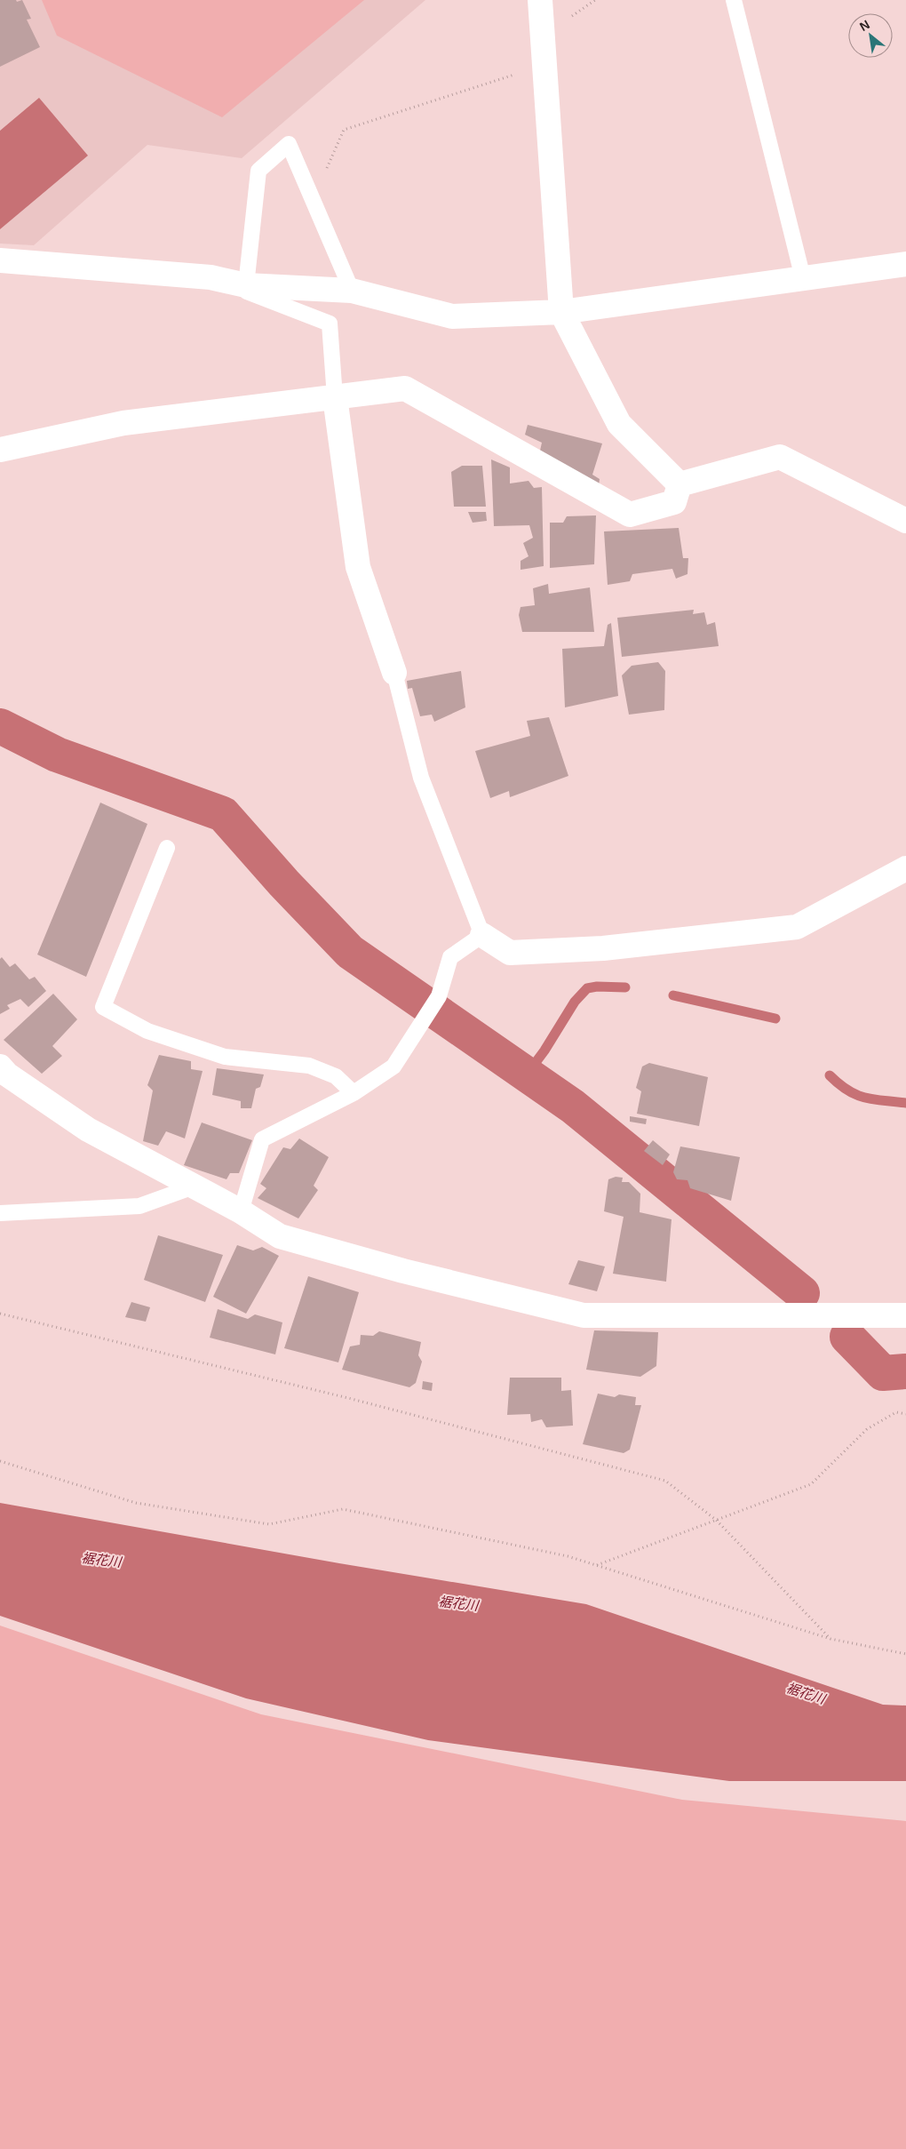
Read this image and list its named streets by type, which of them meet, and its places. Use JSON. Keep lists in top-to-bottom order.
{
  "water": ["裾花川"],
  "north": "top left"
}
